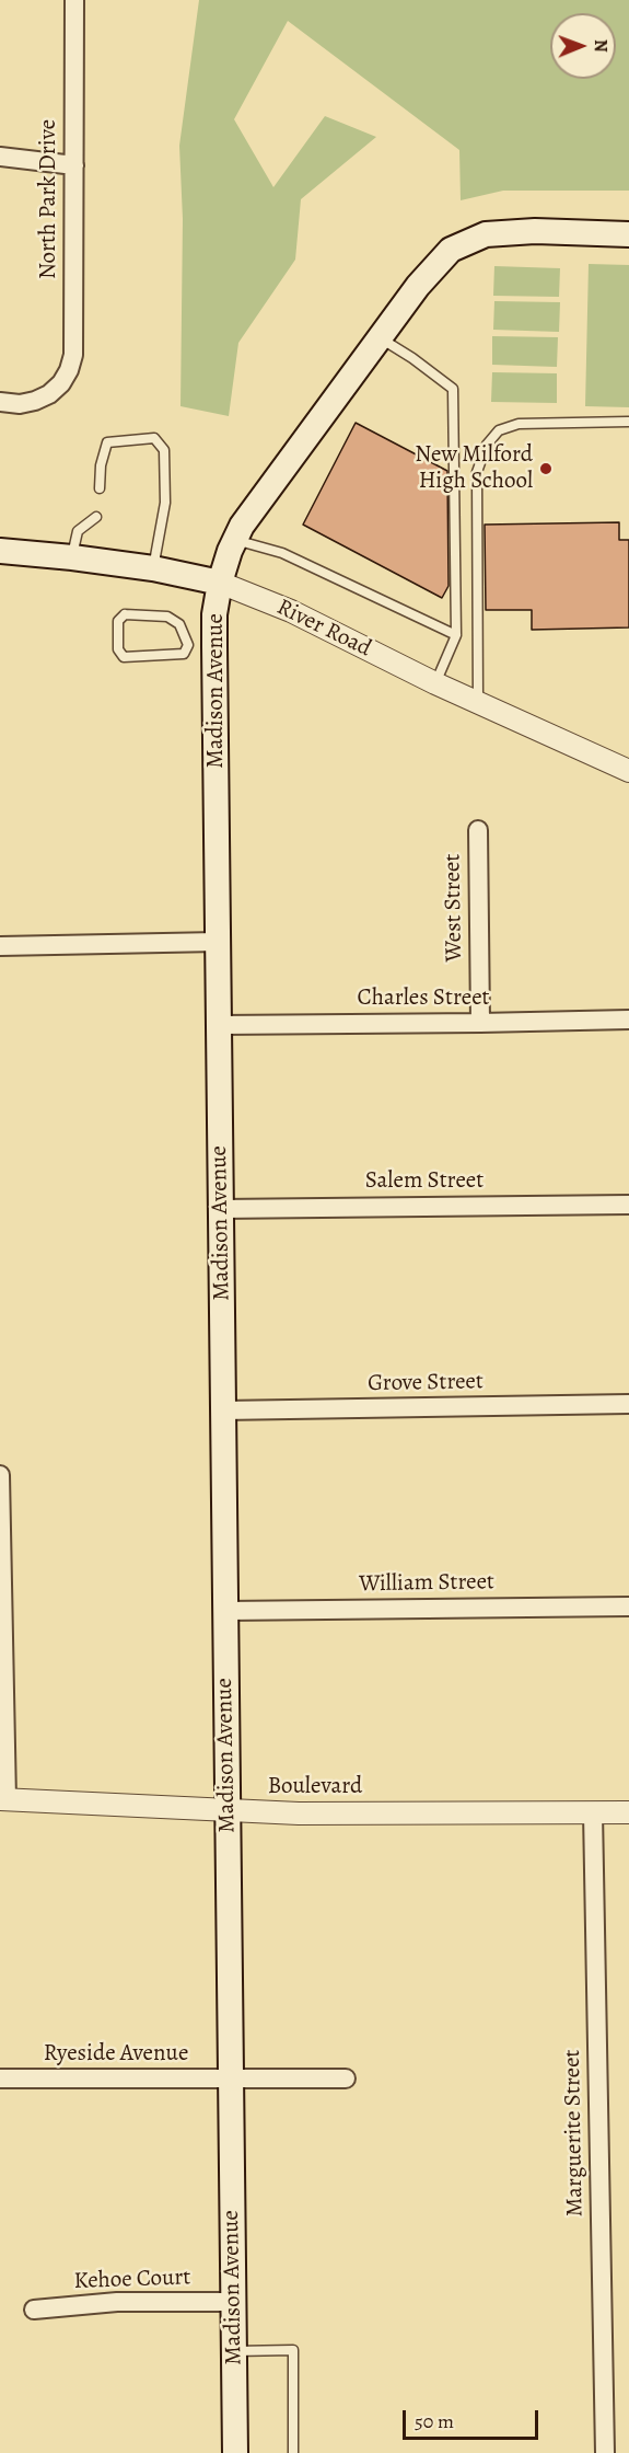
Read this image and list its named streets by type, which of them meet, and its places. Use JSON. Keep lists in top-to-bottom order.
{
  "streets": {
    "main road": ["River Road", "Madison Avenue"],
    "street": [
      "North Park Drive",
      "West Street",
      "Charles Street",
      "Salem Street",
      "Grove Street",
      "William Street",
      "Boulevard",
      "Ryeside Avenue",
      "Marguerite Street",
      "Kehoe Court"
    ]
  },
  "crossings": [
    ["River Road", "Madison Avenue"],
    ["Madison Avenue", "Charles Street"],
    ["Madison Avenue", "Salem Street"],
    ["Madison Avenue", "Grove Street"],
    ["Madison Avenue", "William Street"],
    ["Madison Avenue", "Boulevard"],
    ["Madison Avenue", "Ryeside Avenue"],
    ["Madison Avenue", "Kehoe Court"],
    ["West Street", "Charles Street"],
    ["Boulevard", "Marguerite Street"]
  ],
  "places": ["New Milford High School"],
  "scale_bar": "50 m",
  "north": "right"
}
